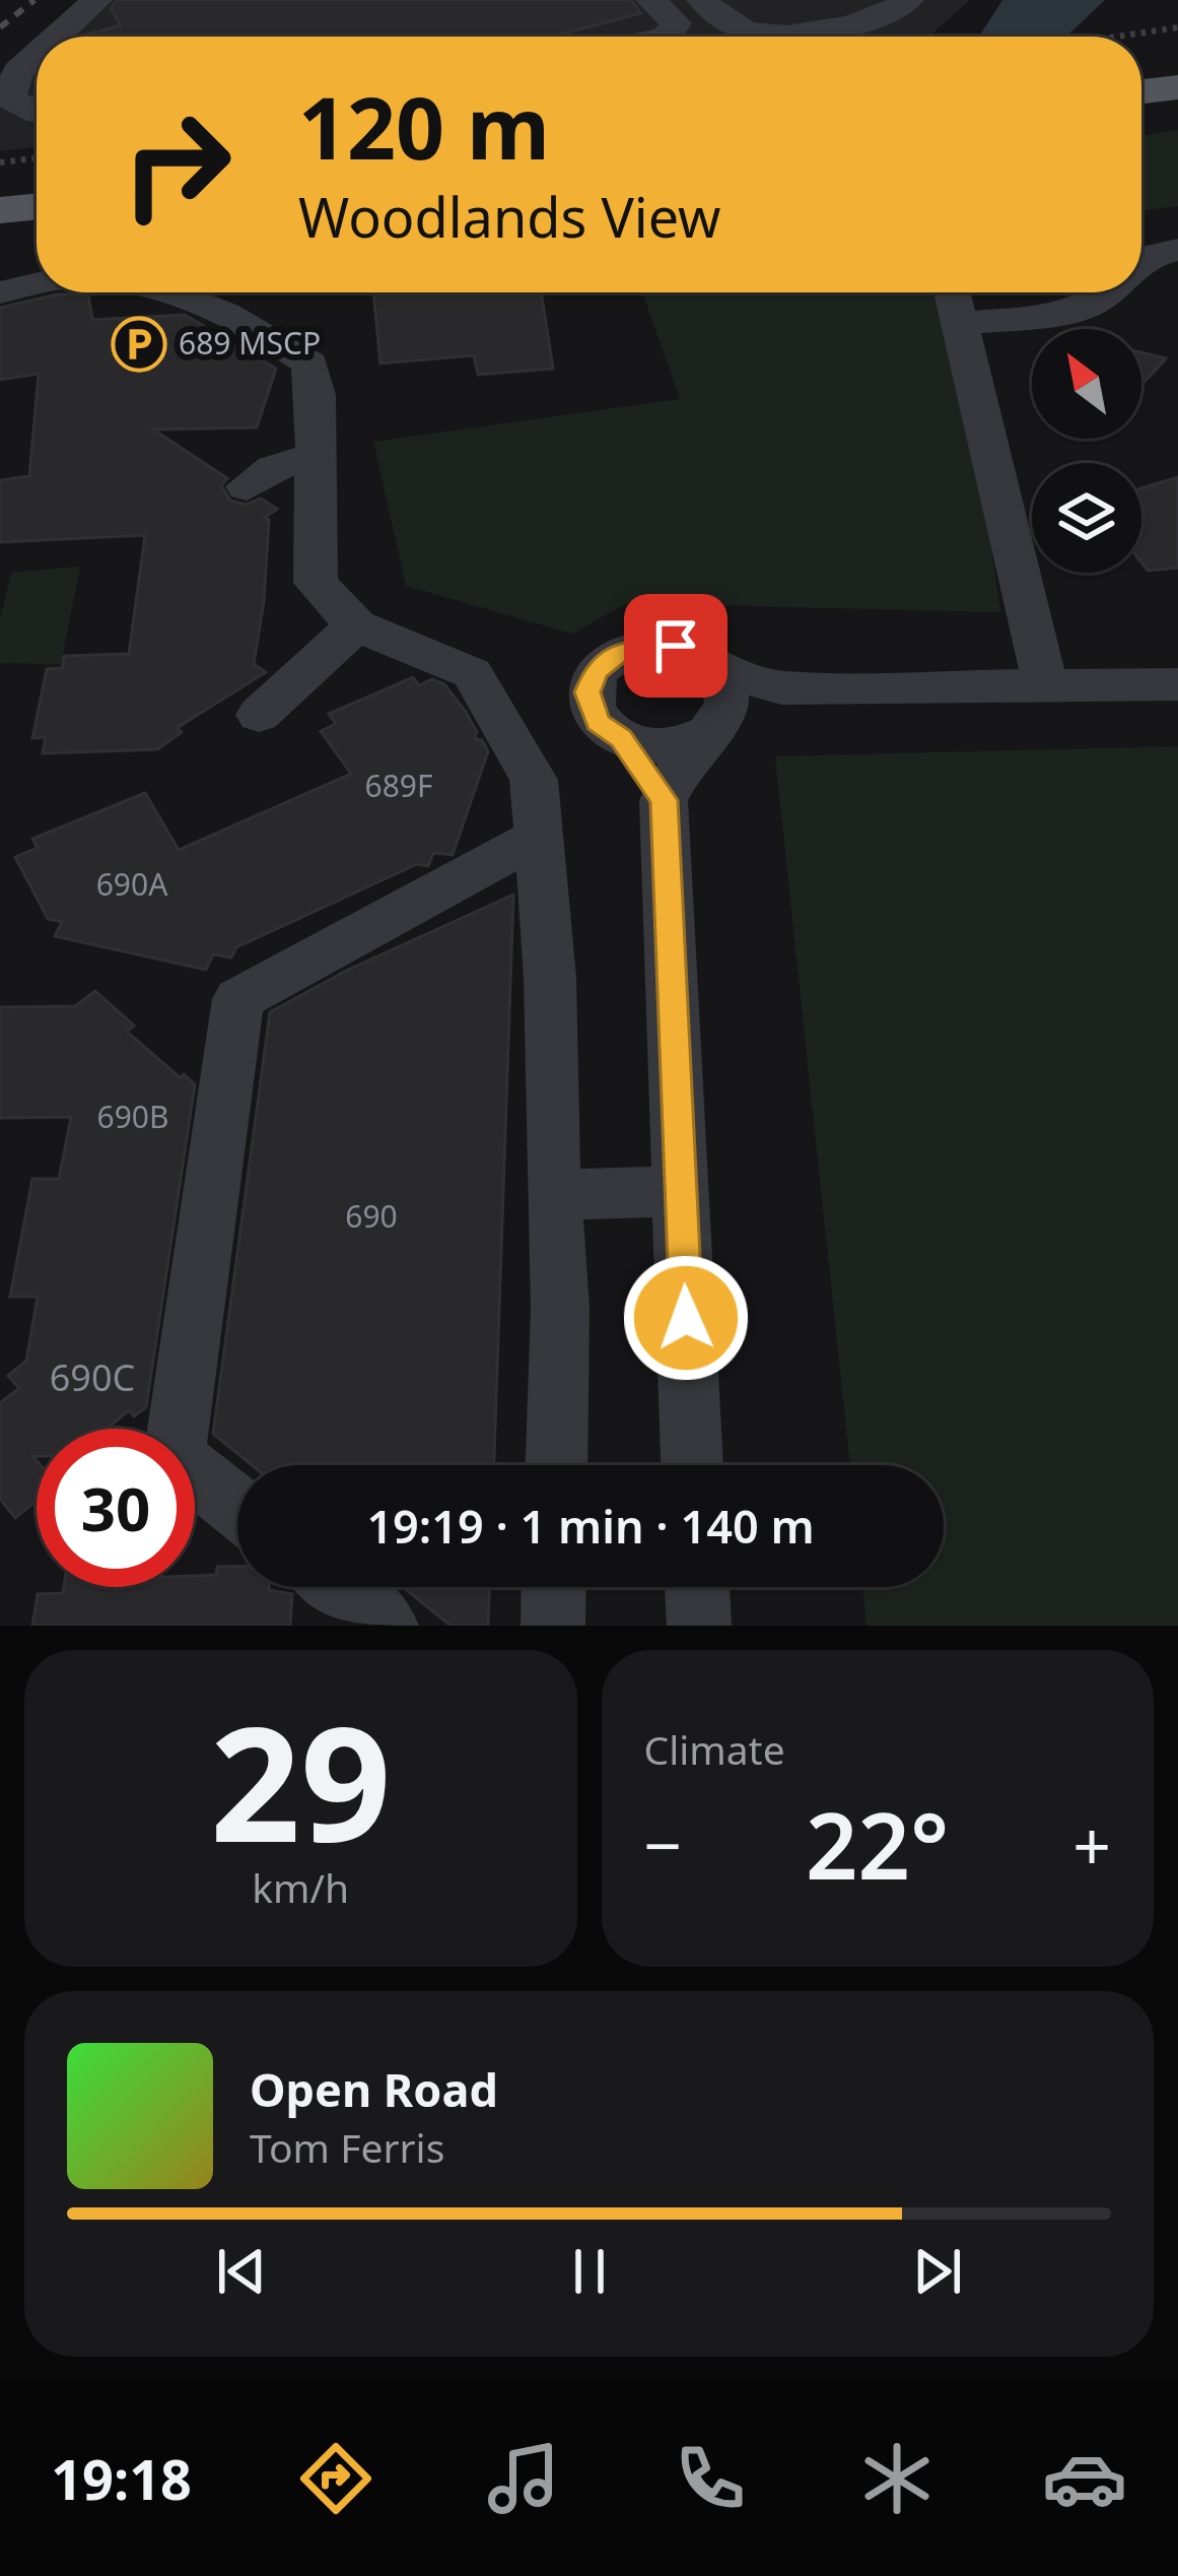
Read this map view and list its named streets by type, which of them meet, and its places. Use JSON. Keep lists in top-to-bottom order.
{
  "places": {
    "parking": ["689 MSCP"]
  },
  "house_numbers": [
    "689F",
    "690A",
    "690B",
    "690",
    "690C"
  ],
  "north": "top left",
  "page": {
    "turn": ["120 m", "Woodlands View"],
    "limit": "30",
    "trip": "19:19 · 1 min · 140 m",
    "tile": [
      ["29", "km/h"],
      "Climate"
    ],
    "heat": ["−", "22°", "+"],
    "song": ["Open Road", "Tom Ferris"],
    "tabs": "19:18"
  }
}
